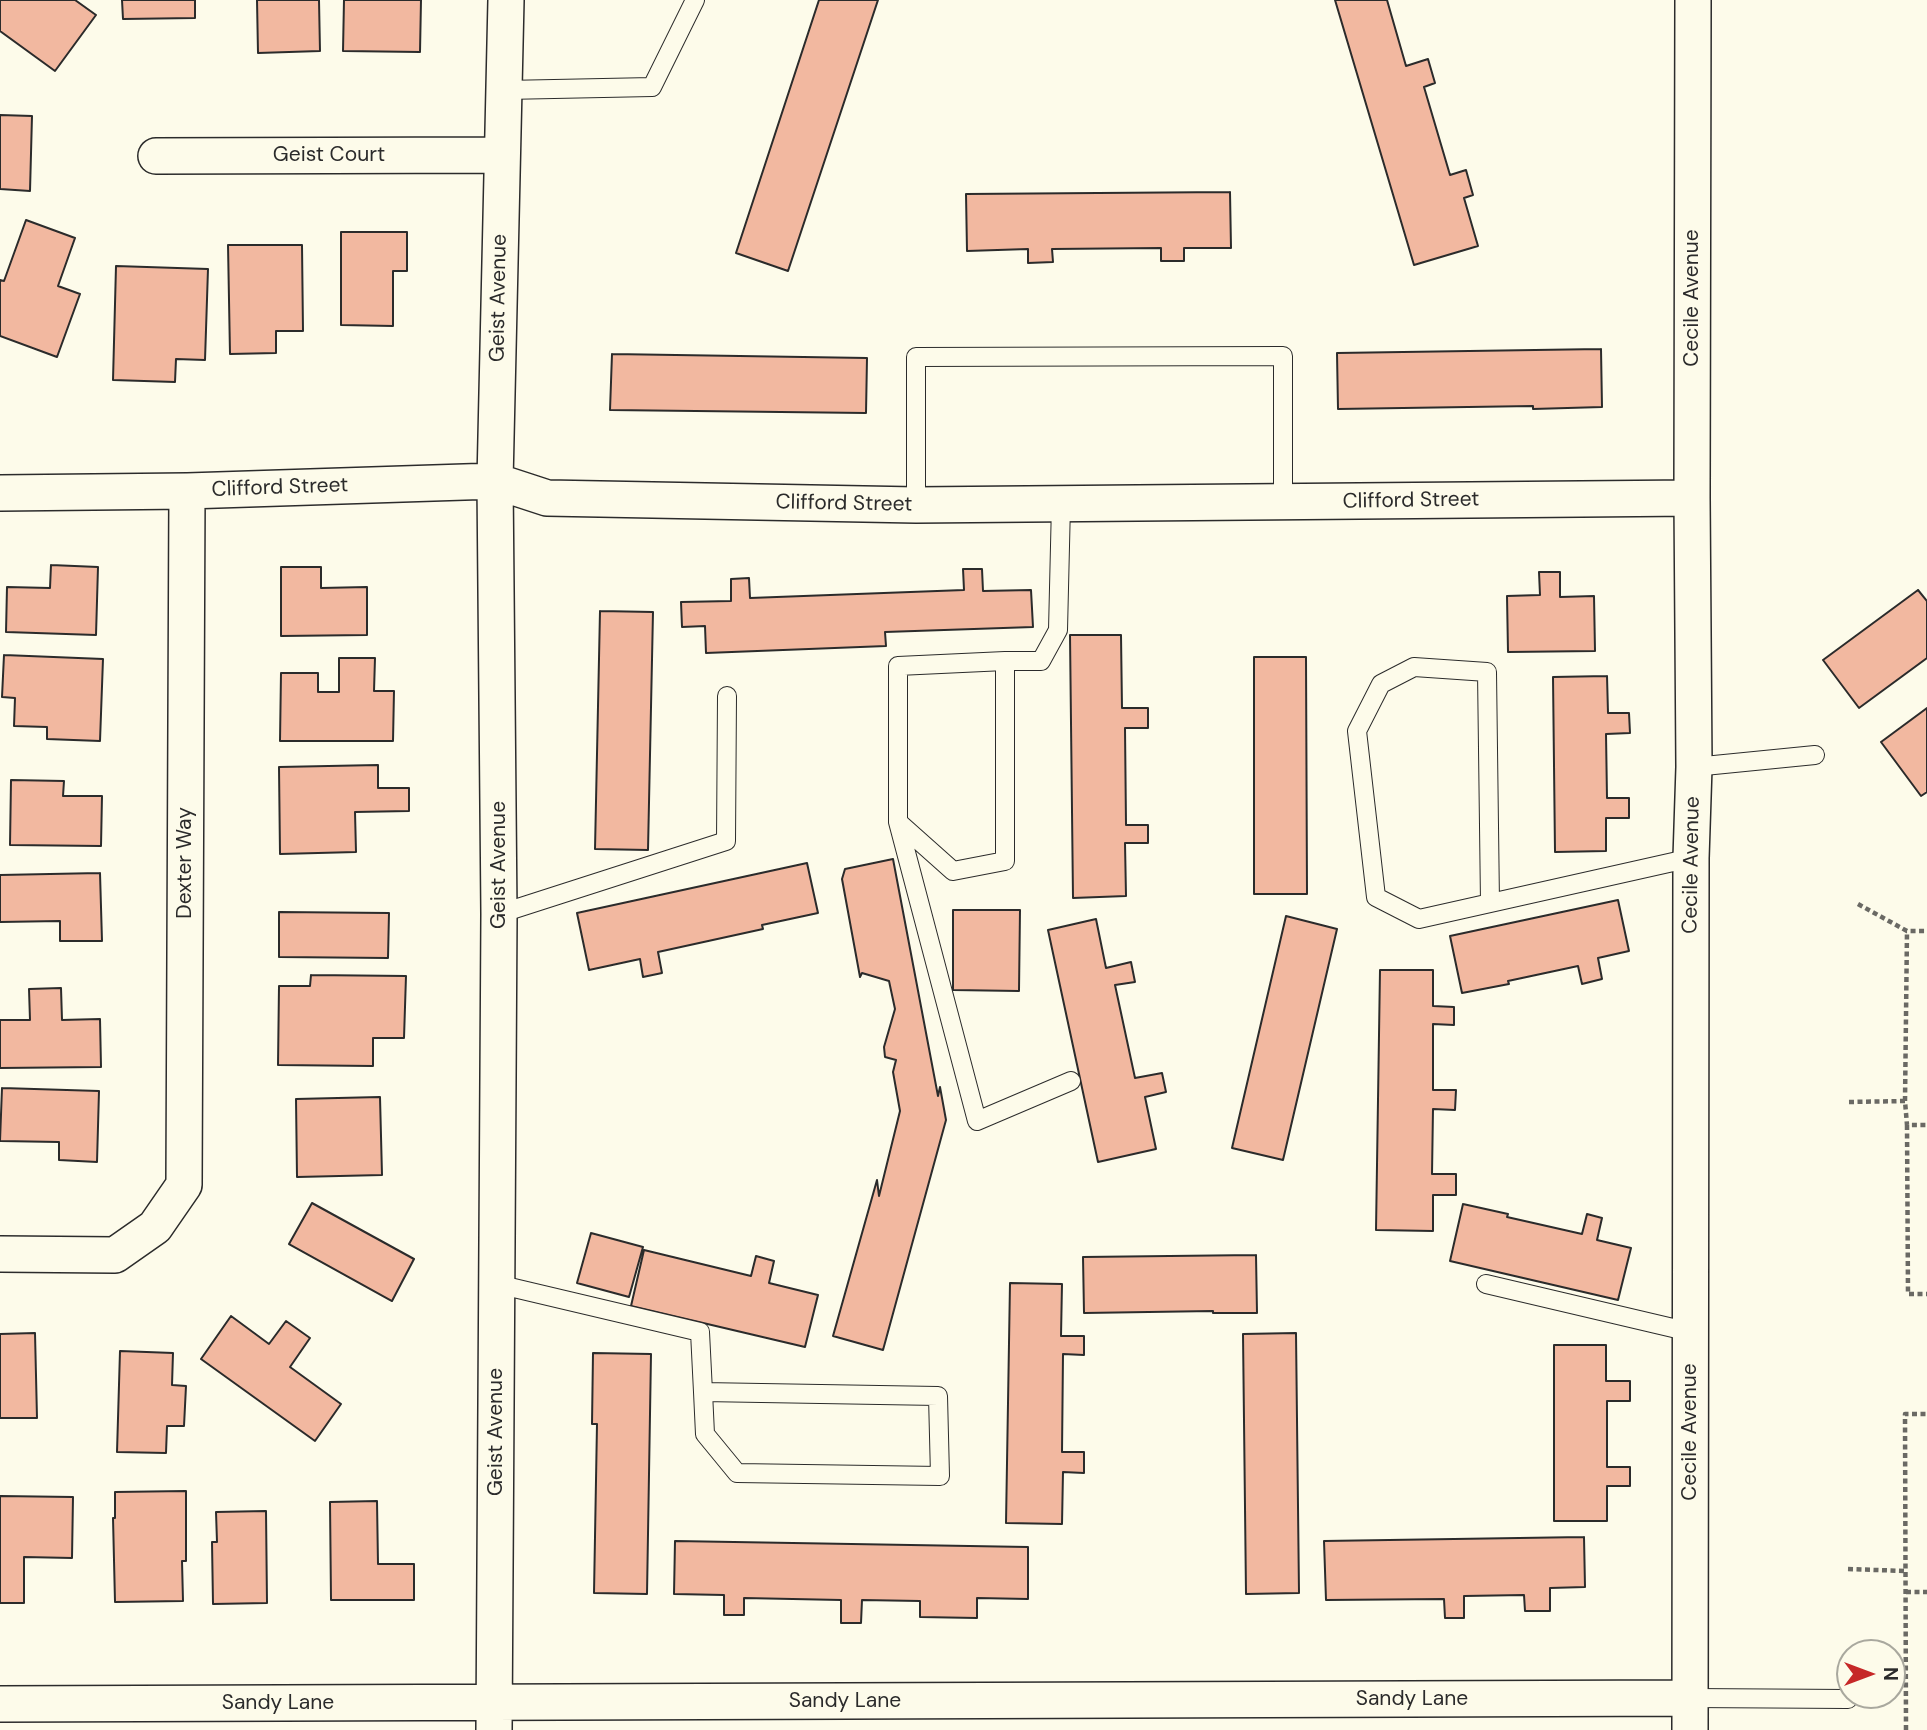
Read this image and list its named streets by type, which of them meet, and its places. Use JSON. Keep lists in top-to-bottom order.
{
  "streets": {
    "street": [
      "Geist Court",
      "Geist Avenue",
      "Cecile Avenue",
      "Clifford Street",
      "Dexter Way",
      "Sandy Lane"
    ]
  },
  "crossings": [
    ["Geist Court", "Geist Avenue"],
    ["Geist Avenue", "Clifford Street"],
    ["Geist Avenue", "Sandy Lane"],
    ["Cecile Avenue", "Clifford Street"],
    ["Cecile Avenue", "Sandy Lane"],
    ["Clifford Street", "Dexter Way"]
  ],
  "north": "right"
}
